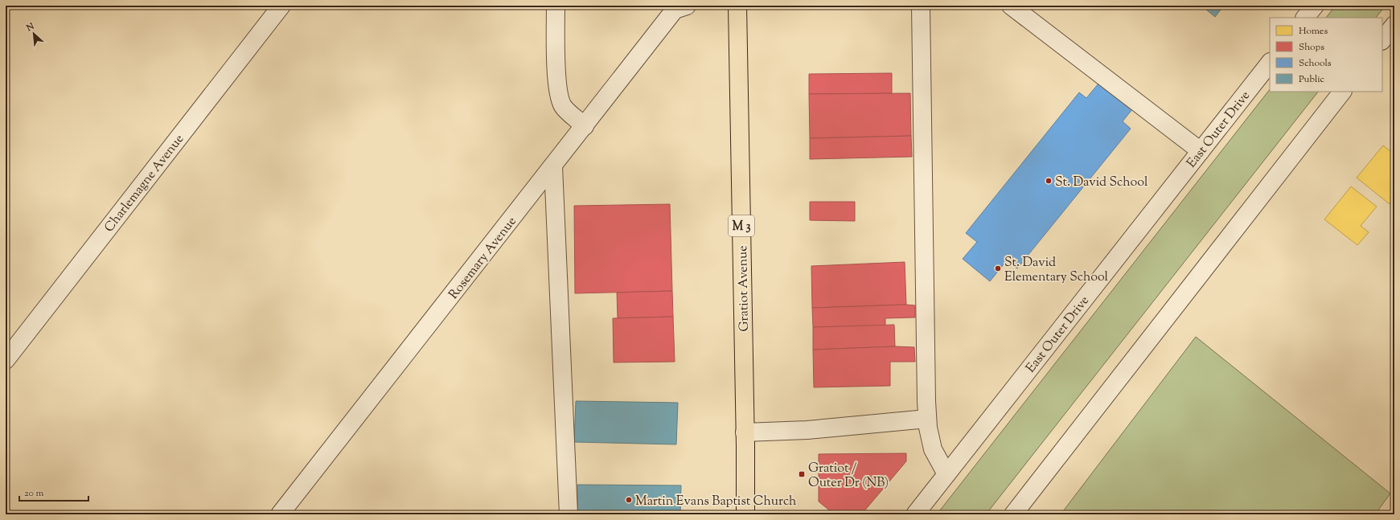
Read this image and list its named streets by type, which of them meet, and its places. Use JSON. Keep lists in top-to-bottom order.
{
  "streets": {
    "main road": ["M 3", "Gratiot Avenue"],
    "street": ["East Outer Drive", "Charlemagne Avenue", "Rosemary Avenue"]
  },
  "places": {
    "other": ["St. David School", "St. David Elementary School", "Martin Evans Baptist Church"],
    "transit": ["Gratiot / Outer Dr (NB)"]
  },
  "legend": [
    "Homes",
    "Shops",
    "Schools",
    "Public"
  ],
  "scale_bar": "20 m",
  "north": "top left"
}
